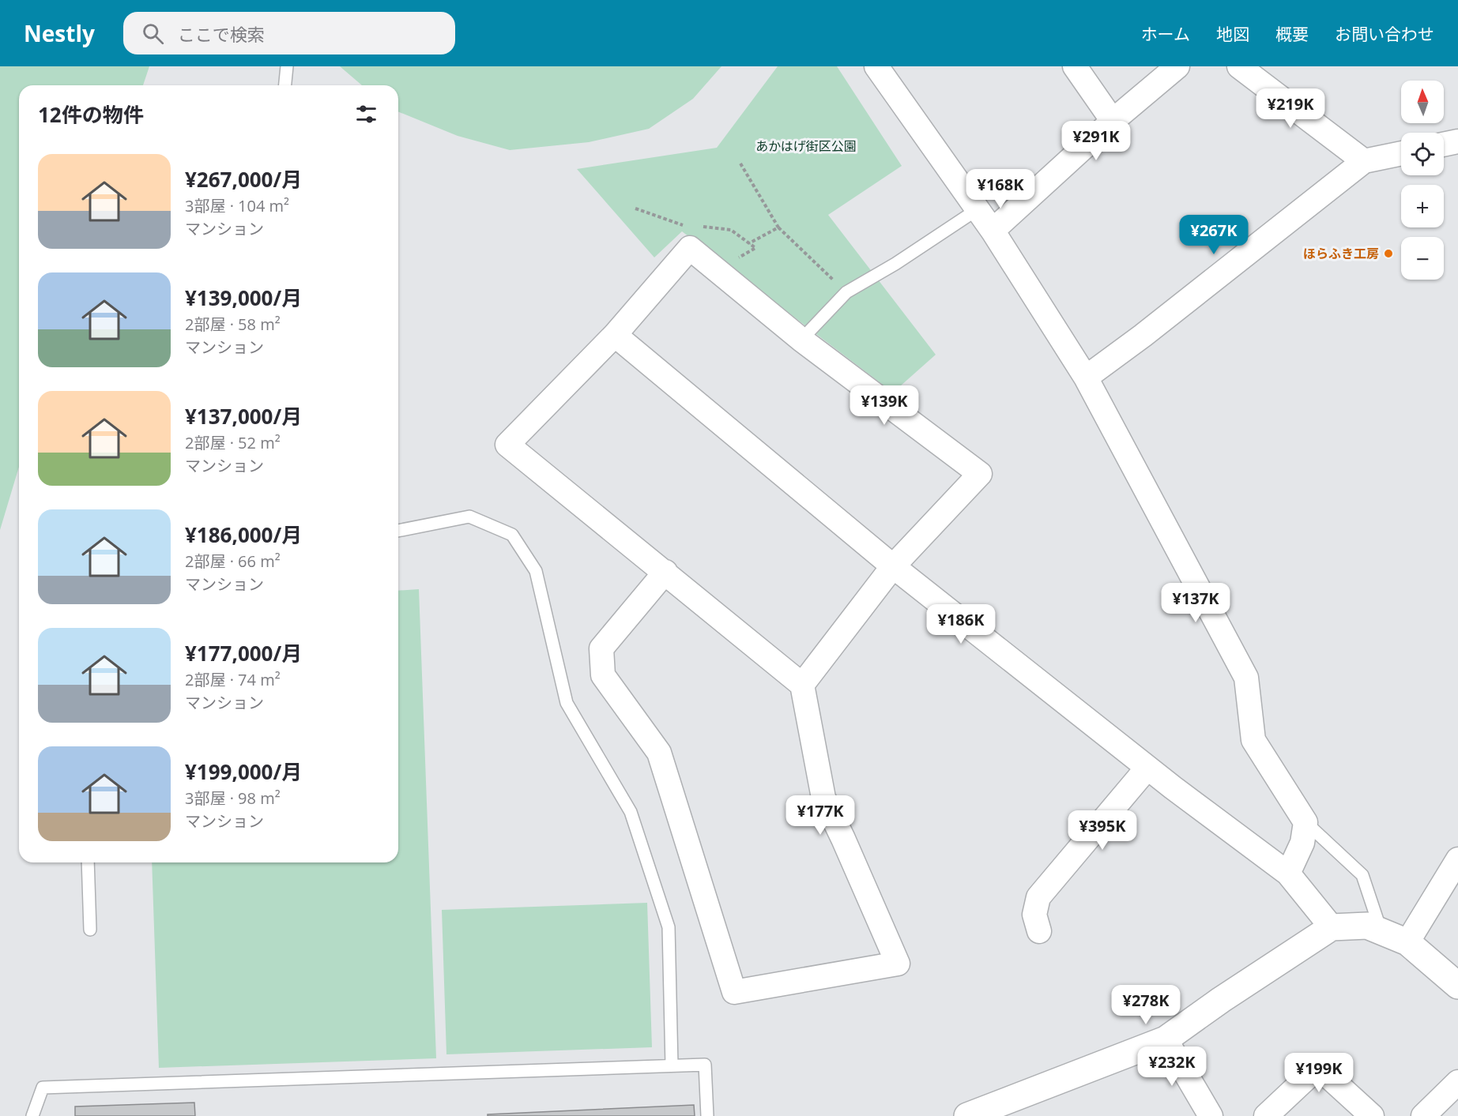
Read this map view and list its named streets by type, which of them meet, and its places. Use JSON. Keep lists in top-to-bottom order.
{
  "parks": ["あかはげ街区公園"],
  "places": ["ほらふき工房"],
  "north": "top",
  "page": {
    "header": "Nestly",
    "search": "ここで検索",
    "nav": [
      "ホーム",
      "地図",
      "概要",
      "お問い合わせ"
    ],
    "map_buttons": ["+", "−"],
    "heading": "12件の物件",
    "price": [
      "¥219K",
      "¥291K",
      "¥168K",
      "¥267K",
      "¥139K",
      "¥137K",
      "¥186K",
      "¥177K",
      "¥395K",
      "¥278K",
      "¥232K",
      "¥199K"
    ],
    "list": [
      {
        "name": "¥267,000/月",
        "note": "3部屋 · 104 m² · マンション"
      },
      {
        "name": "¥139,000/月",
        "note": "2部屋 · 58 m² · マンション"
      },
      {
        "name": "¥137,000/月",
        "note": "2部屋 · 52 m² · マンション"
      },
      {
        "name": "¥186,000/月",
        "note": "2部屋 · 66 m² · マンション"
      },
      {
        "name": "¥177,000/月",
        "note": "2部屋 · 74 m² · マンション"
      },
      {
        "name": "¥199,000/月",
        "note": "3部屋 · 98 m² · マンション"
      }
    ]
  }
}
